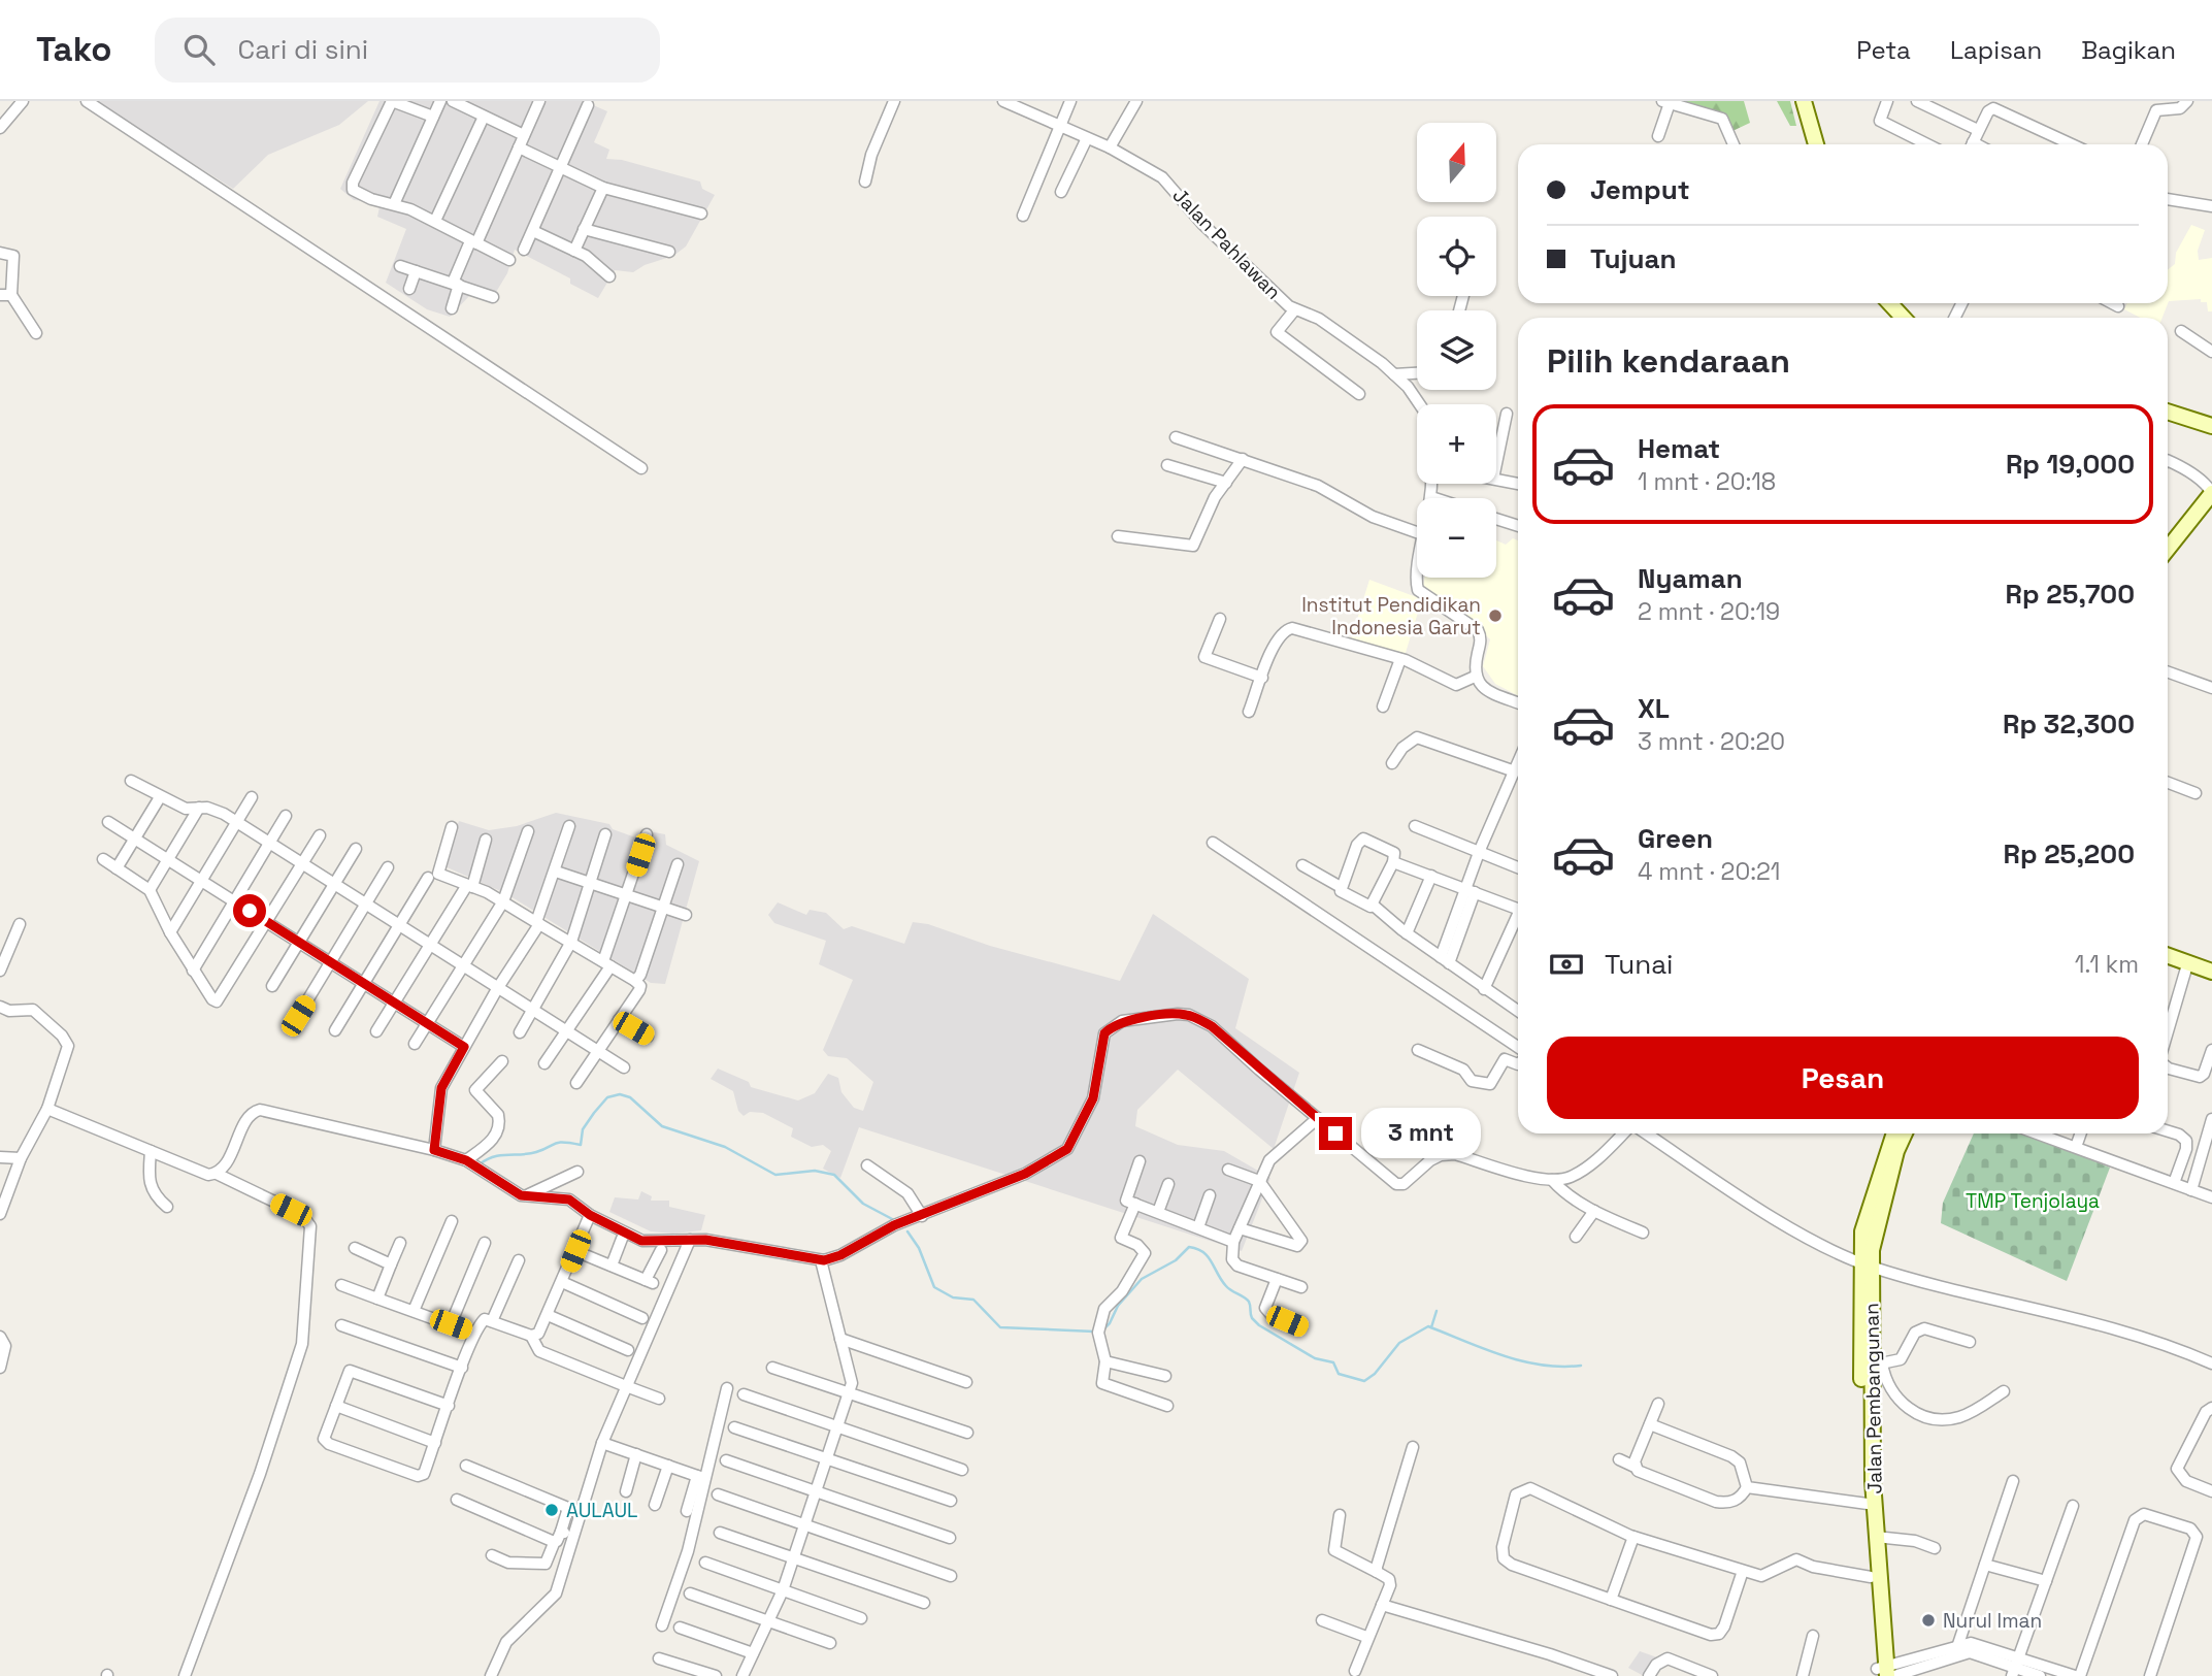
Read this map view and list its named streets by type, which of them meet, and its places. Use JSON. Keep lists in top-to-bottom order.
{
  "streets": {
    "main road": ["Jalan Pembangunan"],
    "street": ["Jalan Pahlawan"]
  },
  "parks": ["TMP Tenjolaya"],
  "places": ["Institut Pendidikan Indonesia Garut", "AULAUL", "Nurul Iman"],
  "north": "top",
  "page": {
    "header": "Tako",
    "search": "Cari di sini",
    "nav": ["Peta", "Lapisan", "Bagikan"],
    "map_buttons": ["+", "−"],
    "banner": ["Jemput", "Tujuan"],
    "heading": "Pilih kendaraan",
    "list": [
      {
        "name": "Hemat",
        "note": "1 mnt · 20:18",
        "value": "Rp 19,000"
      },
      {
        "name": "Nyaman",
        "note": "2 mnt · 20:19",
        "value": "Rp 25,700"
      },
      {
        "name": "XL",
        "note": "3 mnt · 20:20",
        "value": "Rp 32,300"
      },
      {
        "name": "Green",
        "note": "4 mnt · 20:21",
        "value": "Rp 25,200"
      }
    ],
    "pay": ["Tunai", "1.1 km"],
    "buttons": "Pesan",
    "bubble": "3 mnt"
  }
}
